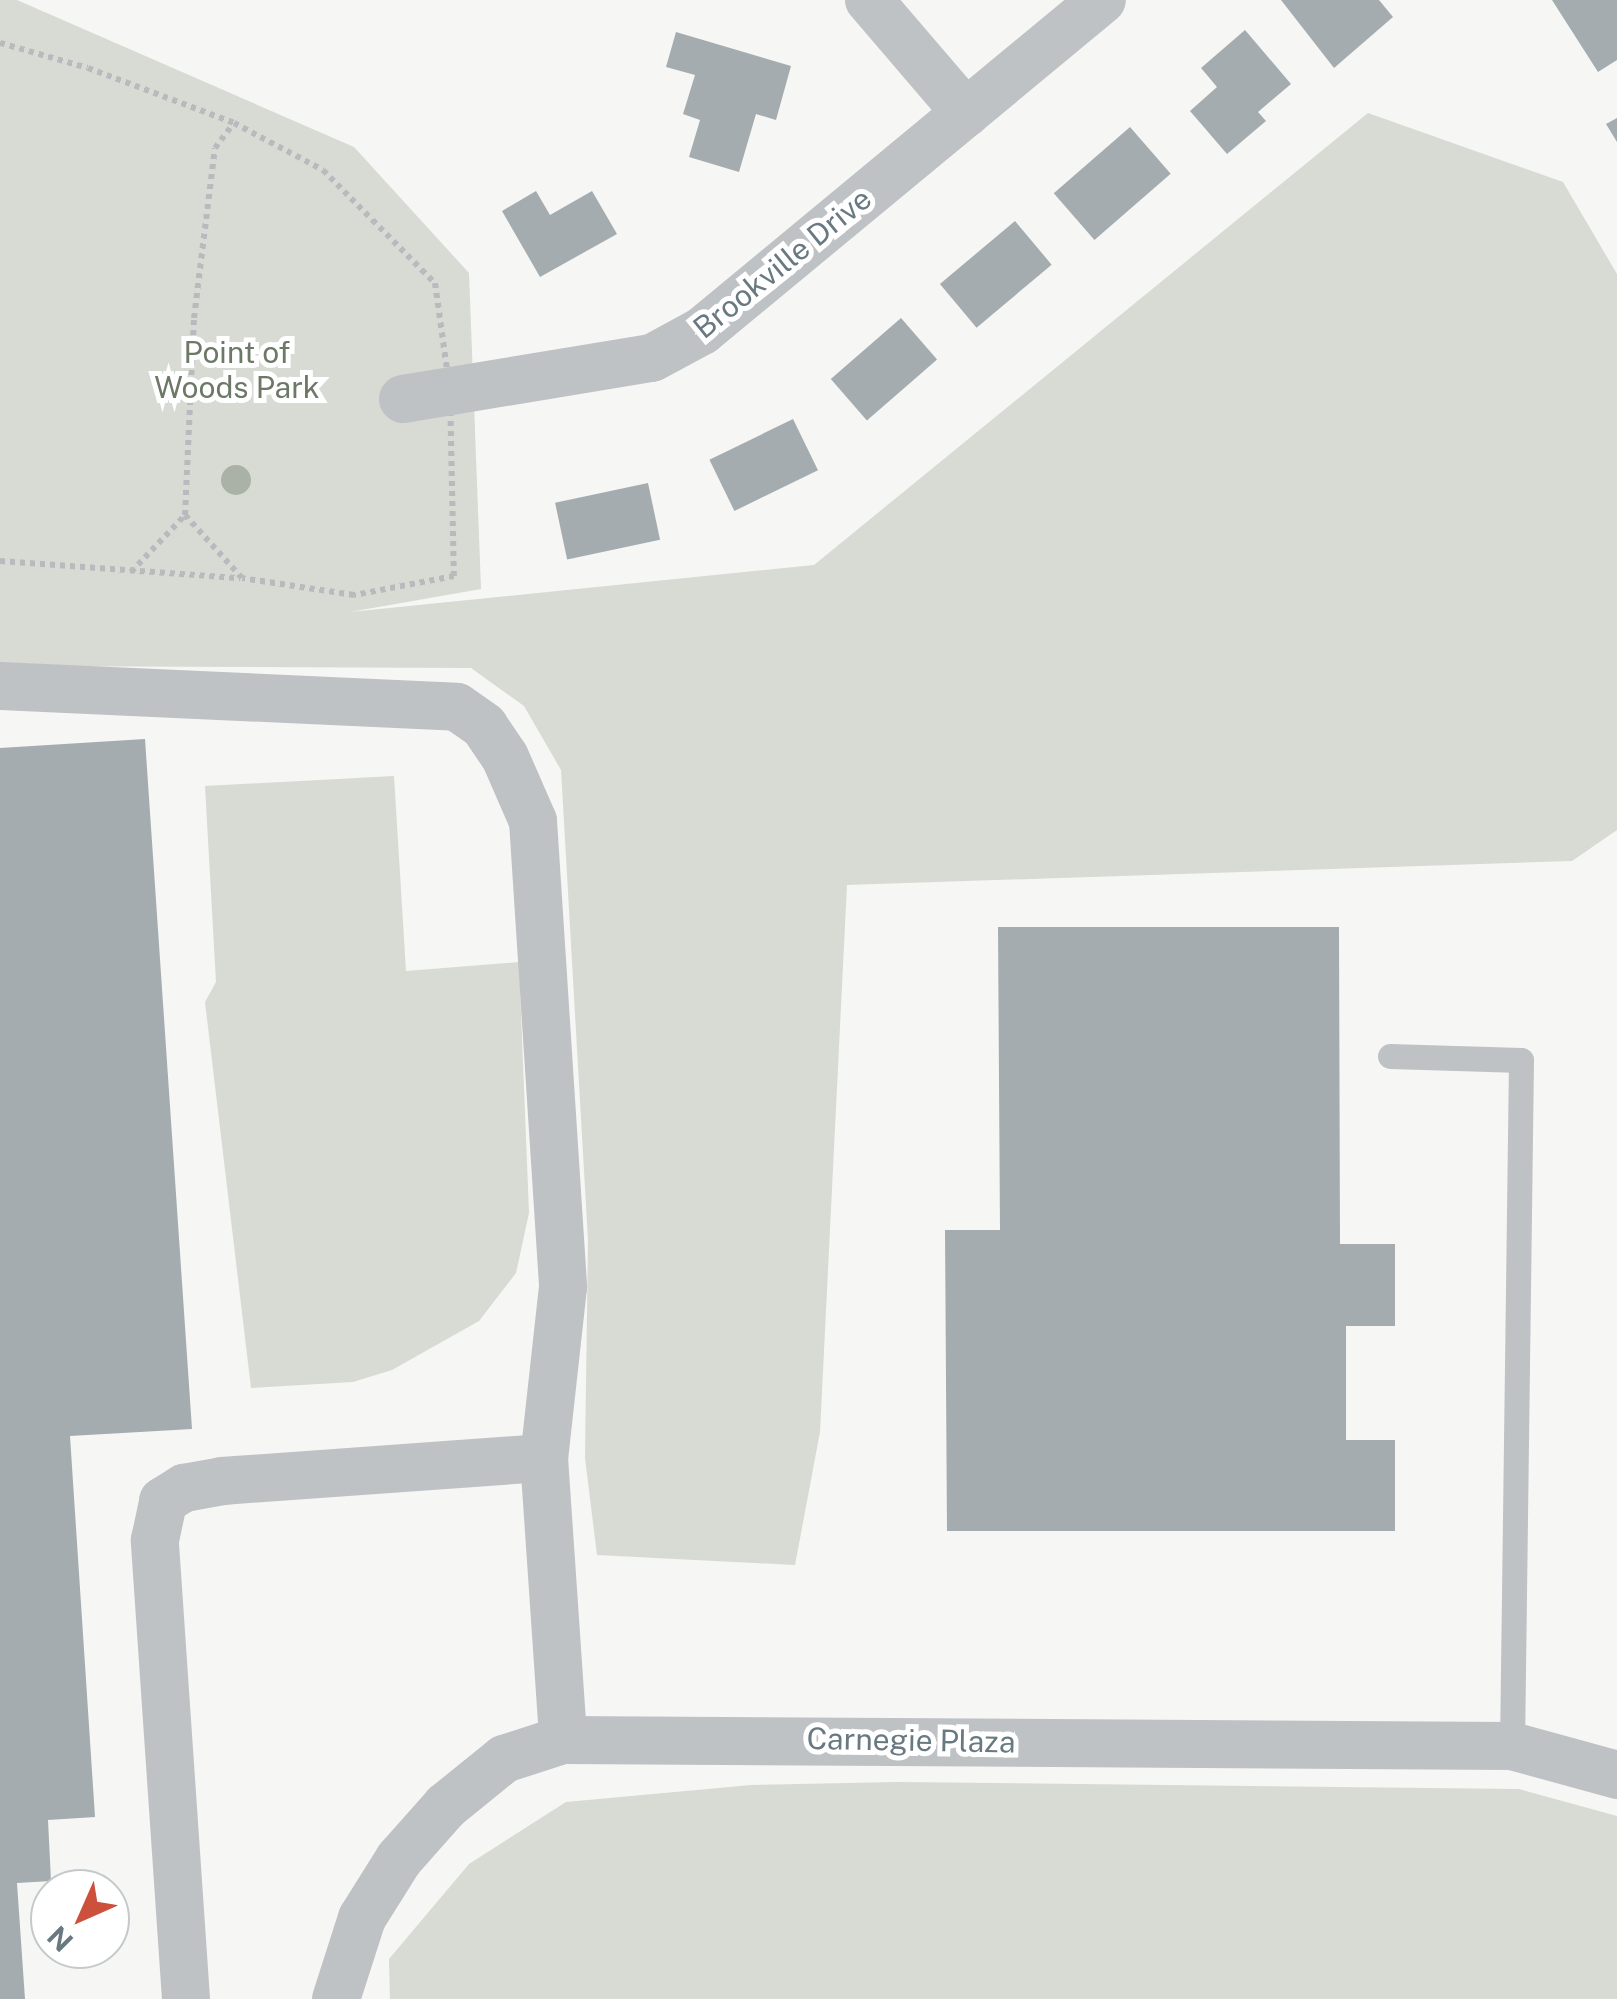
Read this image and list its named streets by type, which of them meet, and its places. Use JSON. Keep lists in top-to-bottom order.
{
  "streets": {
    "street": ["Brookville Drive", "Carnegie Plaza"]
  },
  "parks": ["Point of Woods Park"],
  "north": "bottom left"
}
